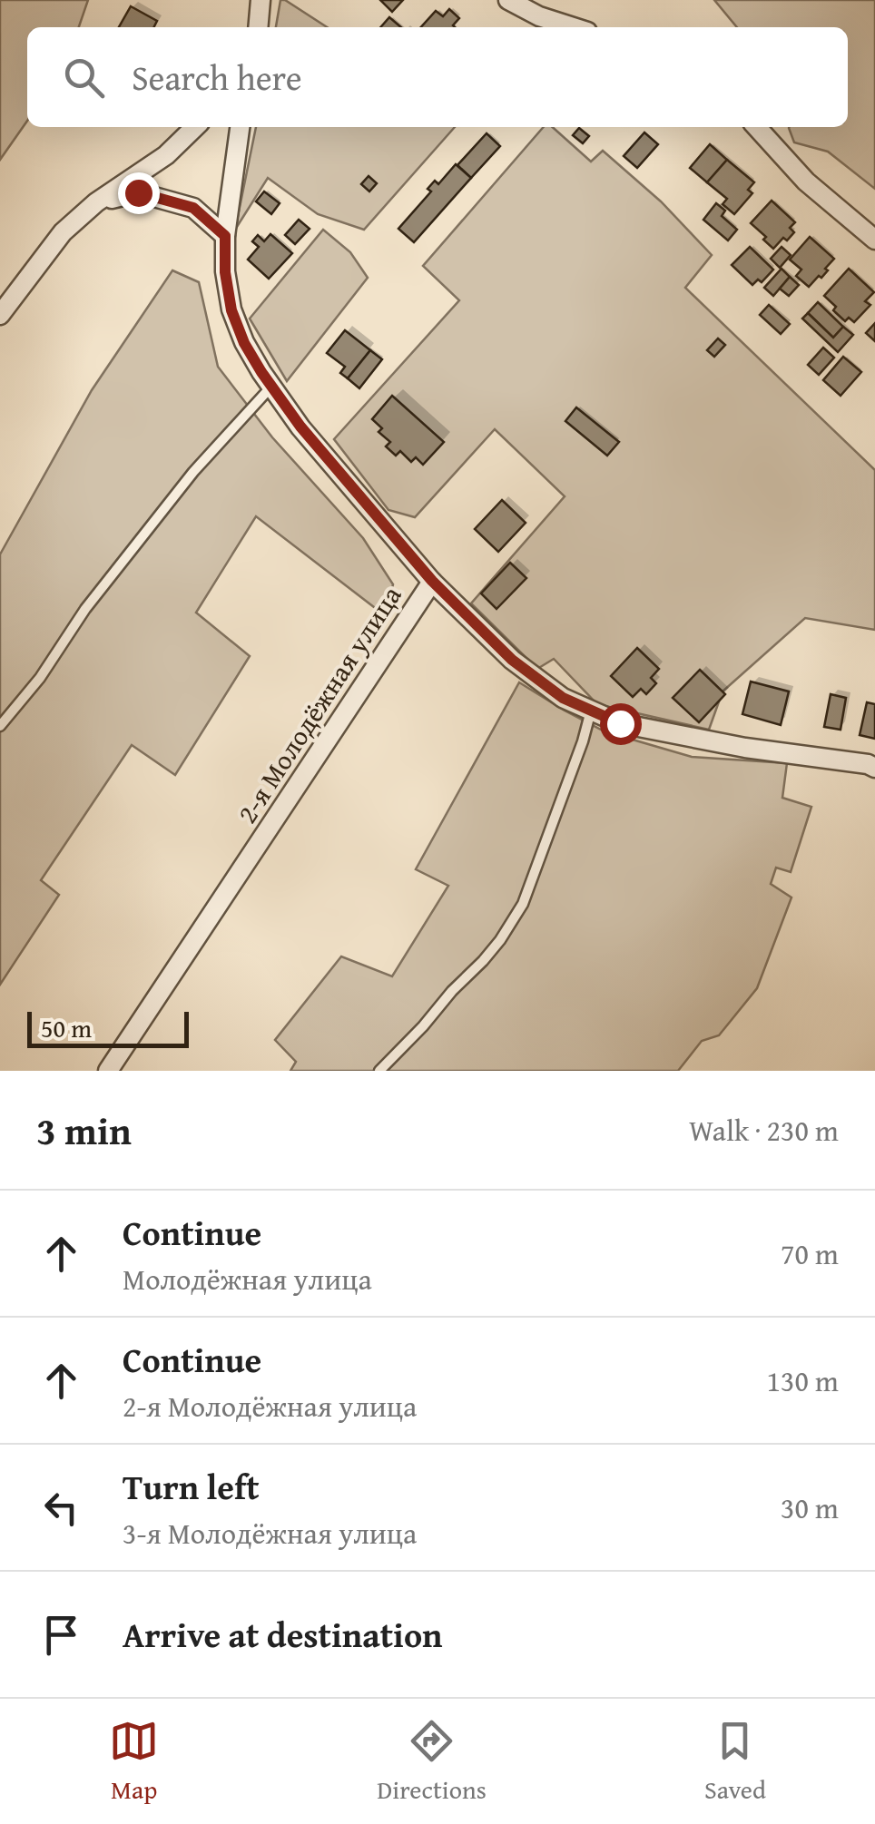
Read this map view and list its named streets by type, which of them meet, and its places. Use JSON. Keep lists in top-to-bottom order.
{
  "streets": {
    "street": ["2-я Молодёжная улица"]
  },
  "scale_bar": "50 m",
  "page": {
    "search": "Search here",
    "scale": "50 m",
    "heading": ["3 min", "Walk · 230 m"],
    "list": [
      ["Continue", "Молодёжная улица", "70 m"],
      ["Continue", "2-я Молодёжная улица", "130 m"],
      ["Turn left", "3-я Молодёжная улица", "30 m"],
      "Arrive at destination"
    ],
    "nav": ["Map", "Directions", "Saved"]
  }
}
